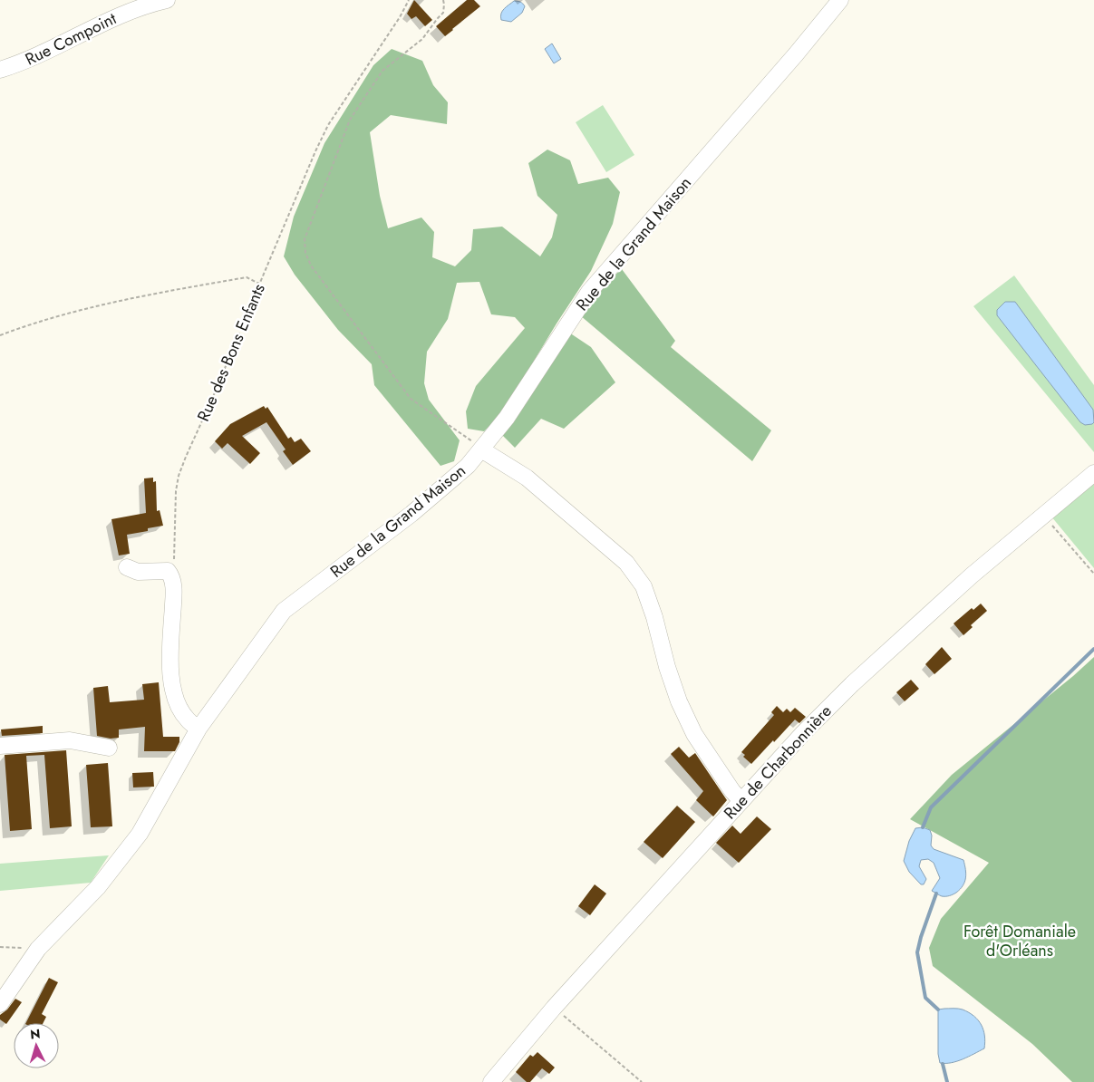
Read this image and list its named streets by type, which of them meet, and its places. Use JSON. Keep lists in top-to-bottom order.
{
  "streets": {
    "street": ["Rue Compoint", "Rue de la Grand Maison", "Rue de Charbonnière"],
    "path": ["Rue des Bons Enfants"]
  },
  "parks": ["Forêt Domaniale d'Orléans"],
  "north": "top"
}
